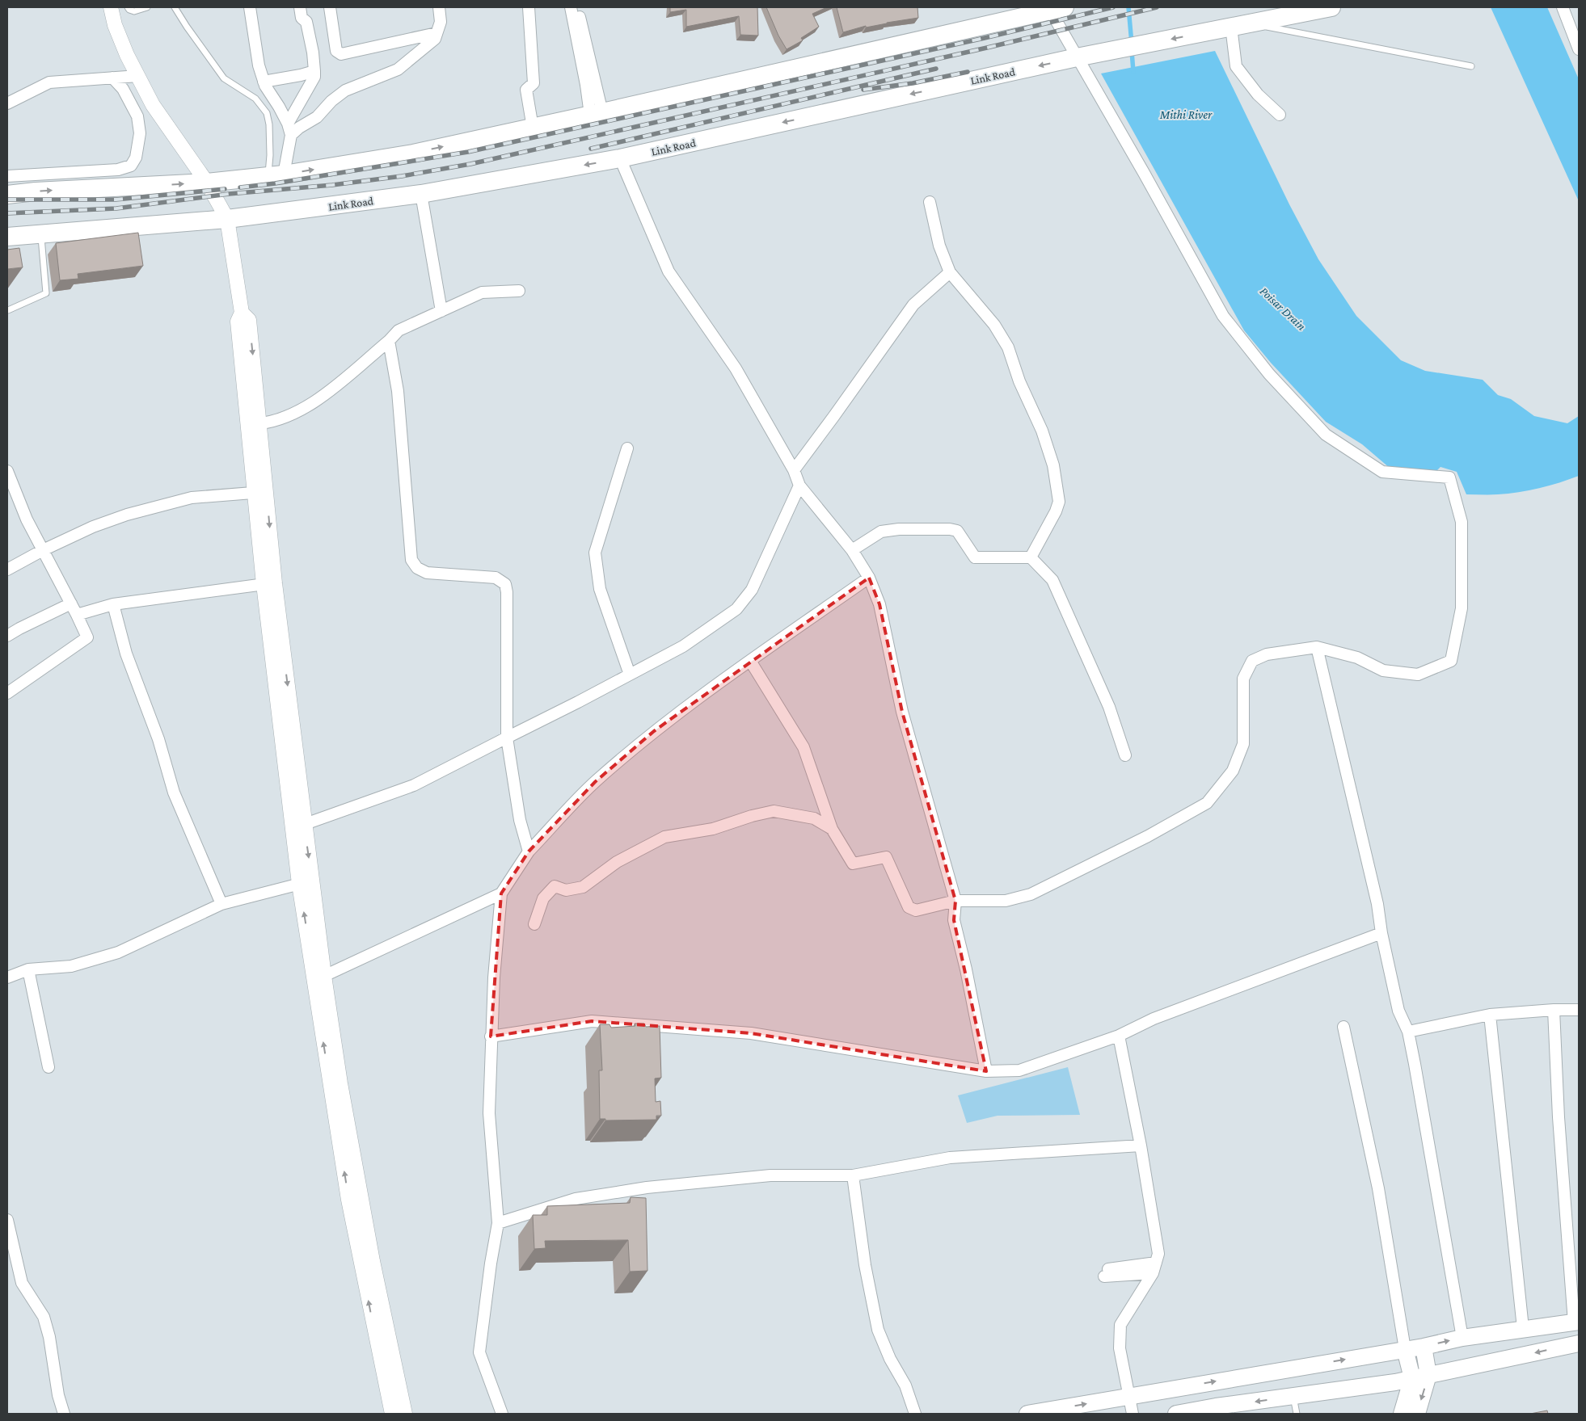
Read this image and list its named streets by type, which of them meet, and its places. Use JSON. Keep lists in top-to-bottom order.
{
  "streets": {
    "main road": ["Link Road"]
  },
  "water": ["Mithi River", "Poisar Drain"]
}
